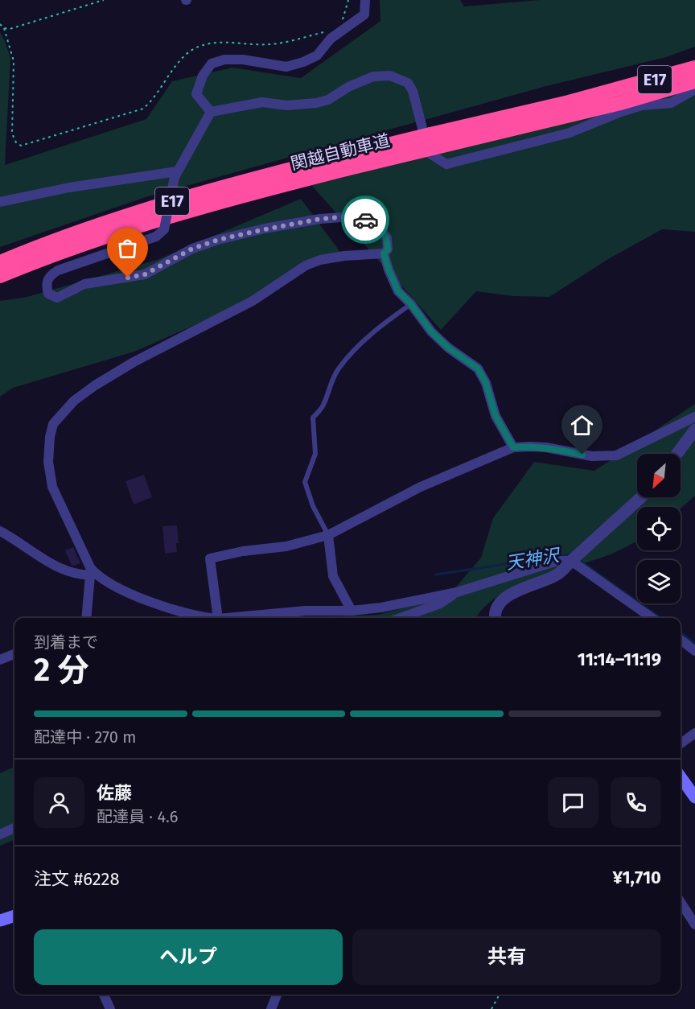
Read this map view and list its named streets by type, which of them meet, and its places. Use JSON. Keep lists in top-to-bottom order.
{
  "streets": {
    "highway": ["E17", "関越自動車道"]
  },
  "water": ["天神沢"],
  "north": "bottom left",
  "page": {
    "heading": ["2 分", "到着まで", "11:14–11:19"],
    "panel": [
      "佐藤",
      "配達員 · 4.6",
      "注文 #6228",
      "¥1,710"
    ],
    "bar": "配達中 · 270 m",
    "buttons": ["ヘルプ", "共有"]
  }
}
